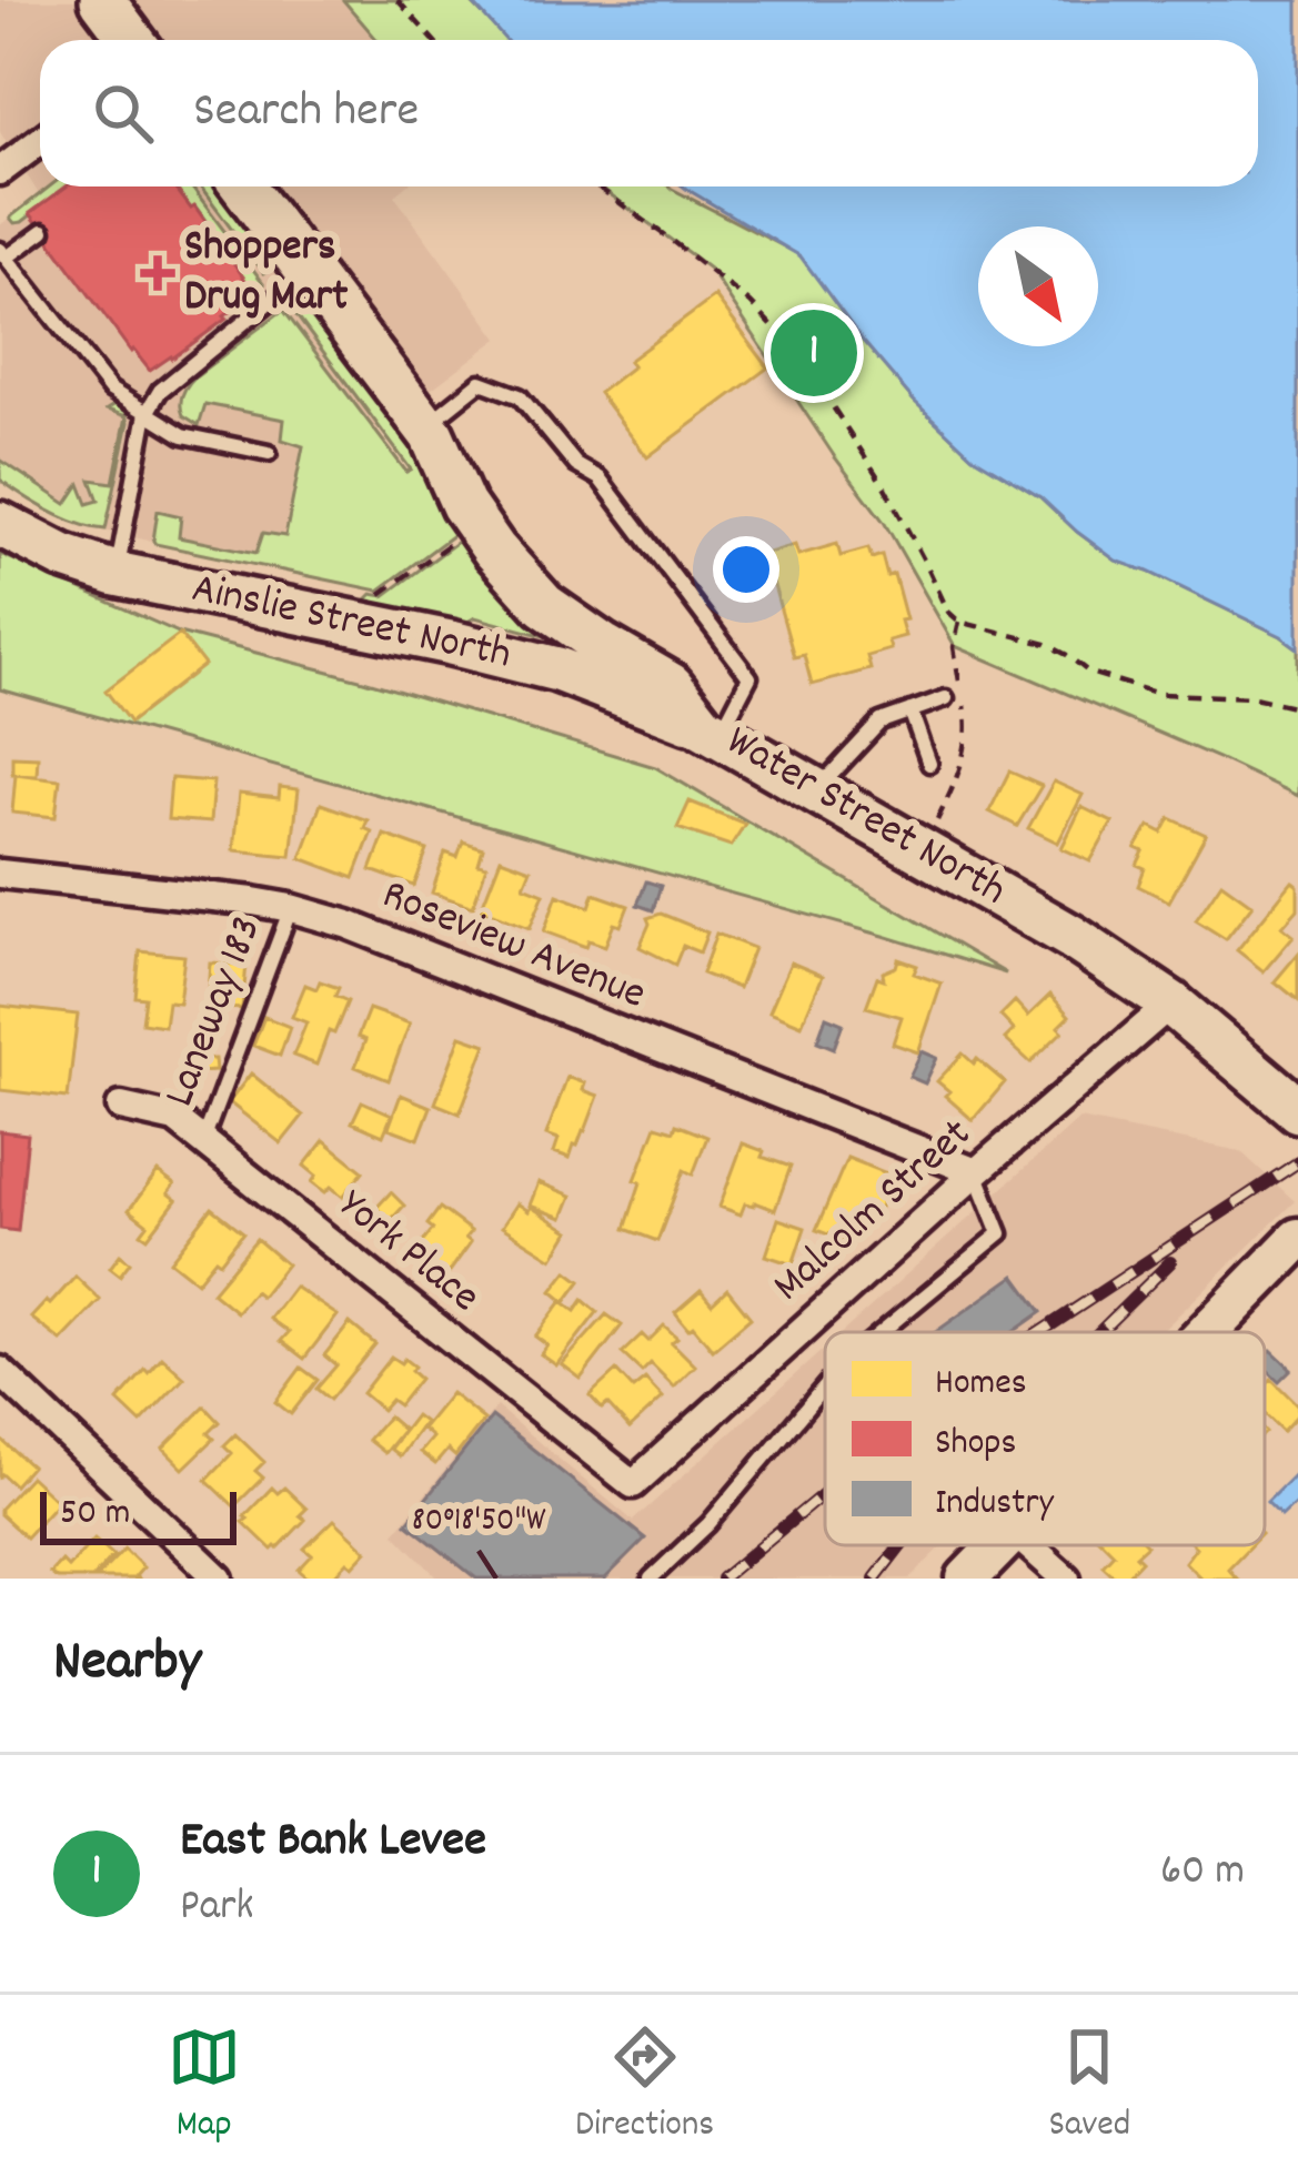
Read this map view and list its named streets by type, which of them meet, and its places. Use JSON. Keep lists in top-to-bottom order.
{
  "streets": {
    "main road": ["Ainslie Street North", "Water Street North"],
    "street": ["Roseview Avenue", "Malcolm Street", "York Place"],
    "lane": ["Laneway 183"]
  },
  "crossings": [
    ["Ainslie Street North", "Water Street North"],
    ["Water Street North", "Malcolm Street"],
    ["Roseview Avenue", "Laneway 183"],
    ["Roseview Avenue", "Malcolm Street"],
    ["Laneway 183", "York Place"],
    ["Malcolm Street", "York Place"]
  ],
  "places": {
    "health": ["Shoppers Drug Mart"]
  },
  "legend": ["Homes", "Shops", "Industry"],
  "scale_bar": "50 m",
  "north": "bottom right",
  "page": {
    "search": "Search here",
    "pins": "1",
    "scale": "50 m",
    "heading": "Nearby",
    "list": [
      {
        "mark": "1",
        "name": "East Bank Levee",
        "note": "Park",
        "value": "60 m"
      }
    ],
    "nav": ["Map", "Directions", "Saved"]
  },
  "coordinates": ["80°18'50\"W"]
}
